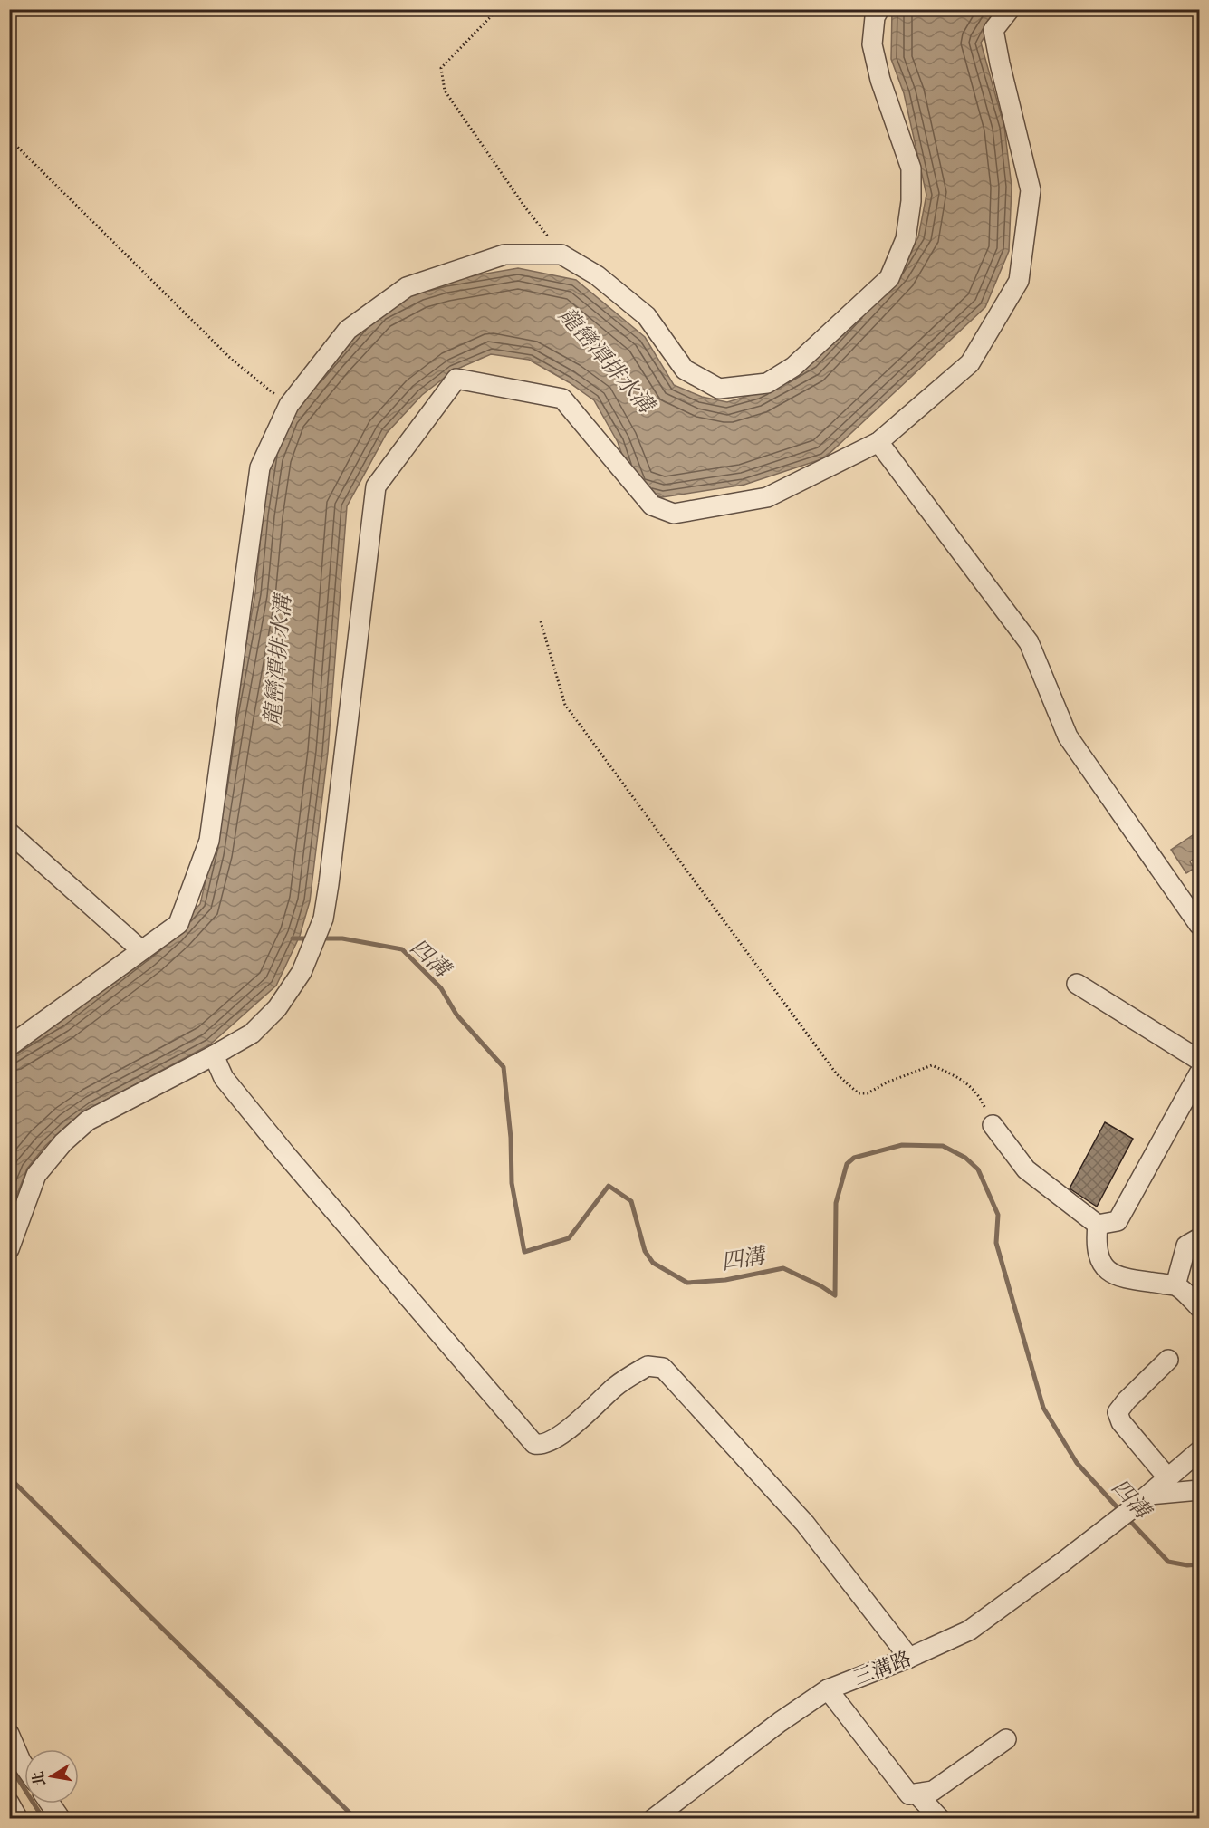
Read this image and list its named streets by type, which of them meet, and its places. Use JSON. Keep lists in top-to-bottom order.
{
  "streets": {
    "street": ["三溝路"]
  },
  "water": ["龍巒潭排水溝", "四溝"],
  "north": "left"
}
